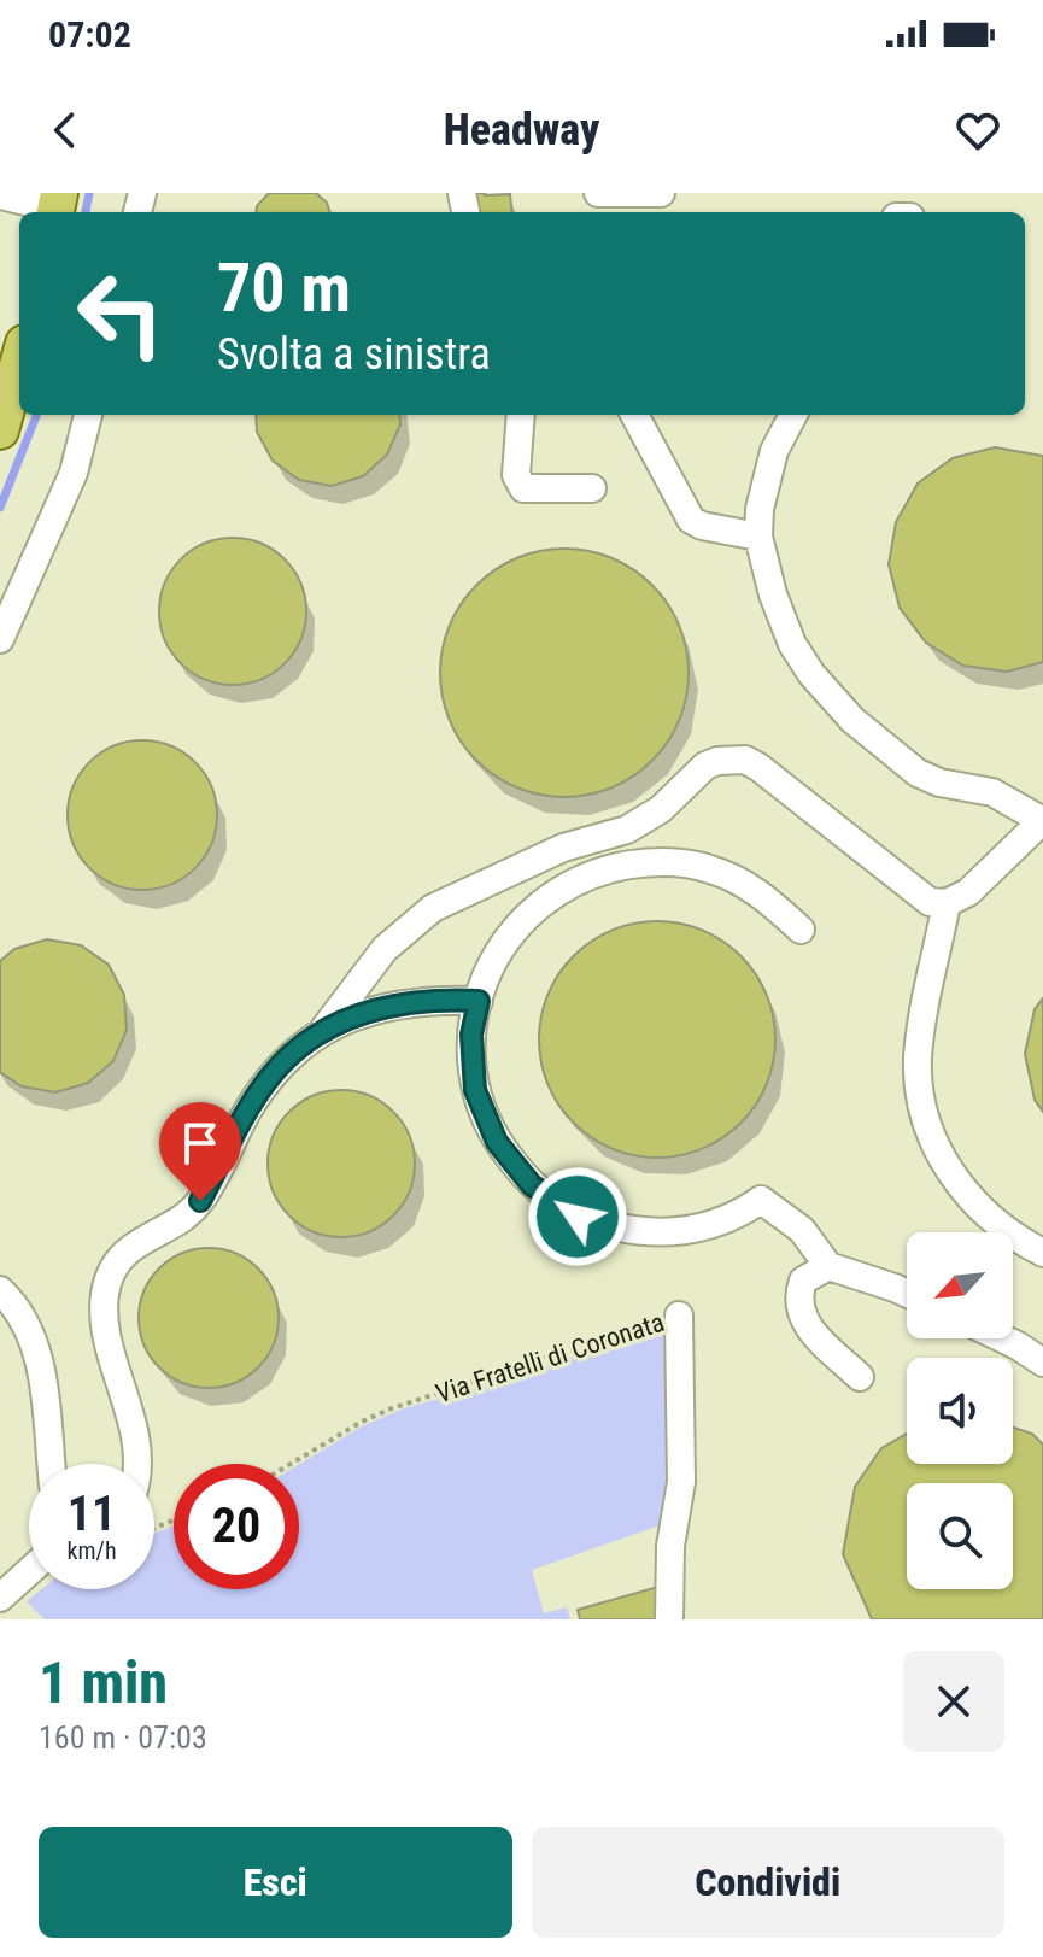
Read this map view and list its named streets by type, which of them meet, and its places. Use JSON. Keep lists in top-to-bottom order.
{
  "streets": {
    "street": ["Via Fratelli di Coronata"]
  },
  "north": "bottom left",
  "page": {
    "status": "07:02",
    "header": "Headway",
    "turn": ["70 m", "Svolta a sinistra"],
    "speed": "11 km/h",
    "limit": "20",
    "heading": ["1 min", "160 m · 07:03"],
    "buttons": ["Esci", "Condividi"]
  }
}
